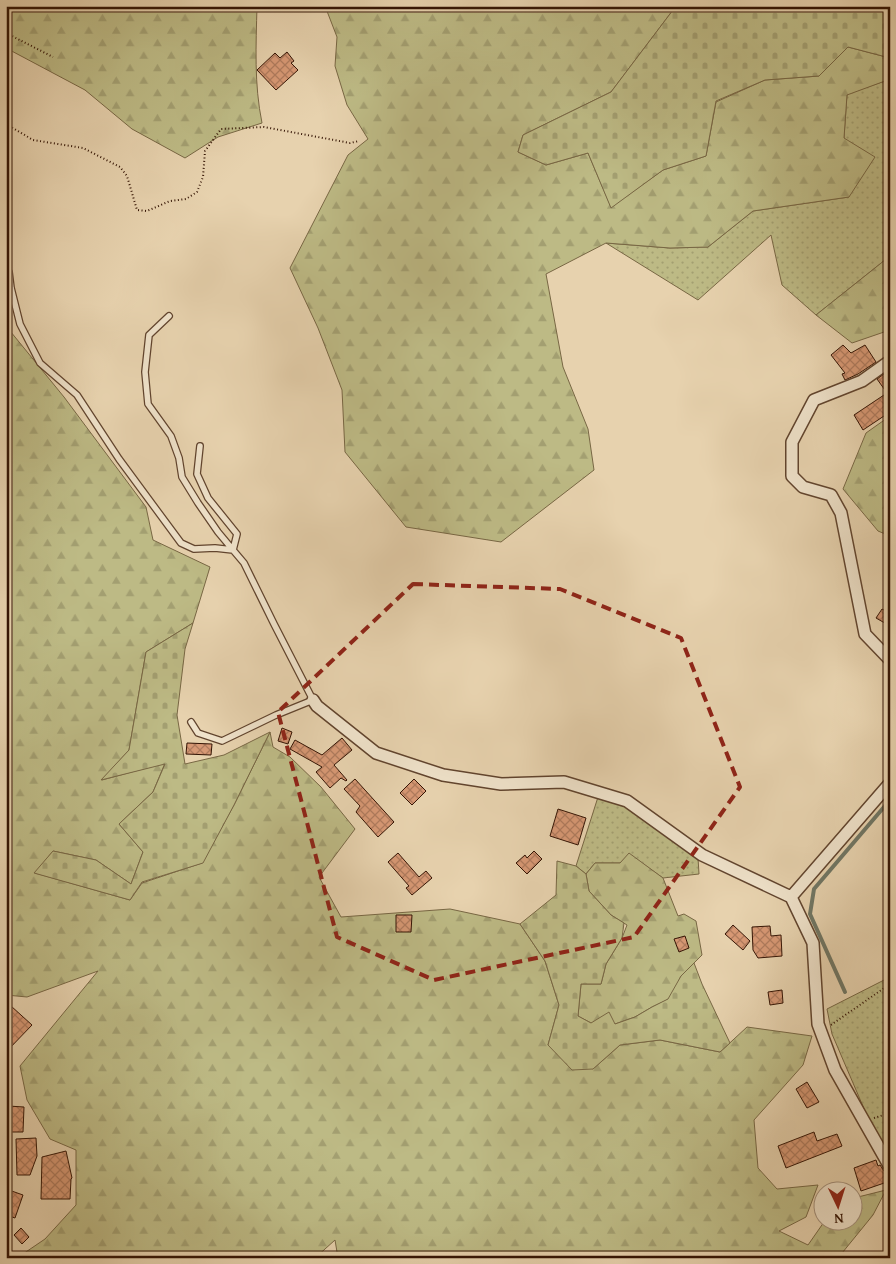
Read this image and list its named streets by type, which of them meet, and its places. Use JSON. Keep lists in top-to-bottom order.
{
  "north": "bottom"
}
